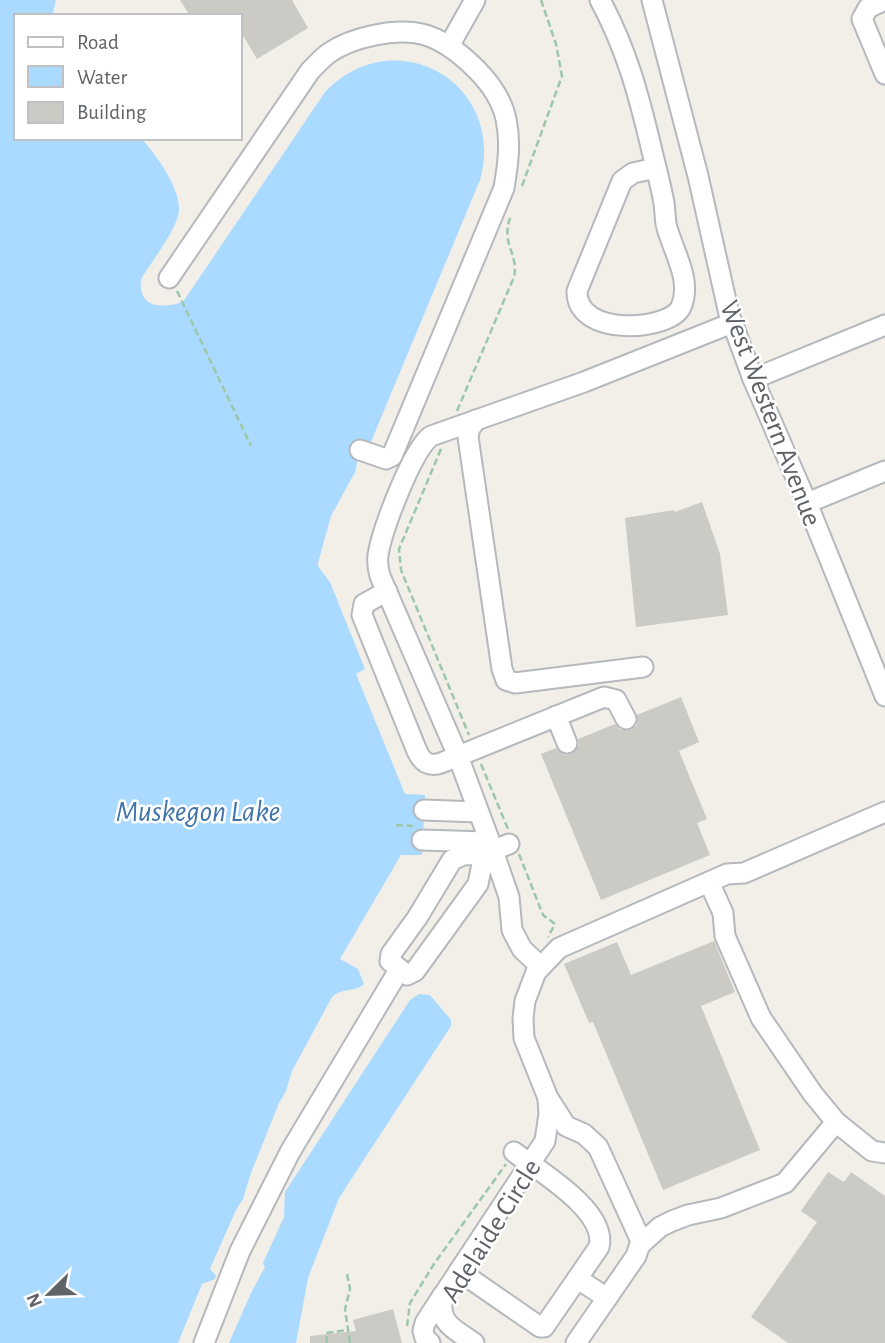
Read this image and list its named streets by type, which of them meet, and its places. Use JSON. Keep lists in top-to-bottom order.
{
  "streets": {
    "street": ["West Western Avenue", "Adelaide Circle"]
  },
  "water": ["Muskegon Lake"],
  "legend": ["Road", "Water", "Building"],
  "north": "bottom left"
}
